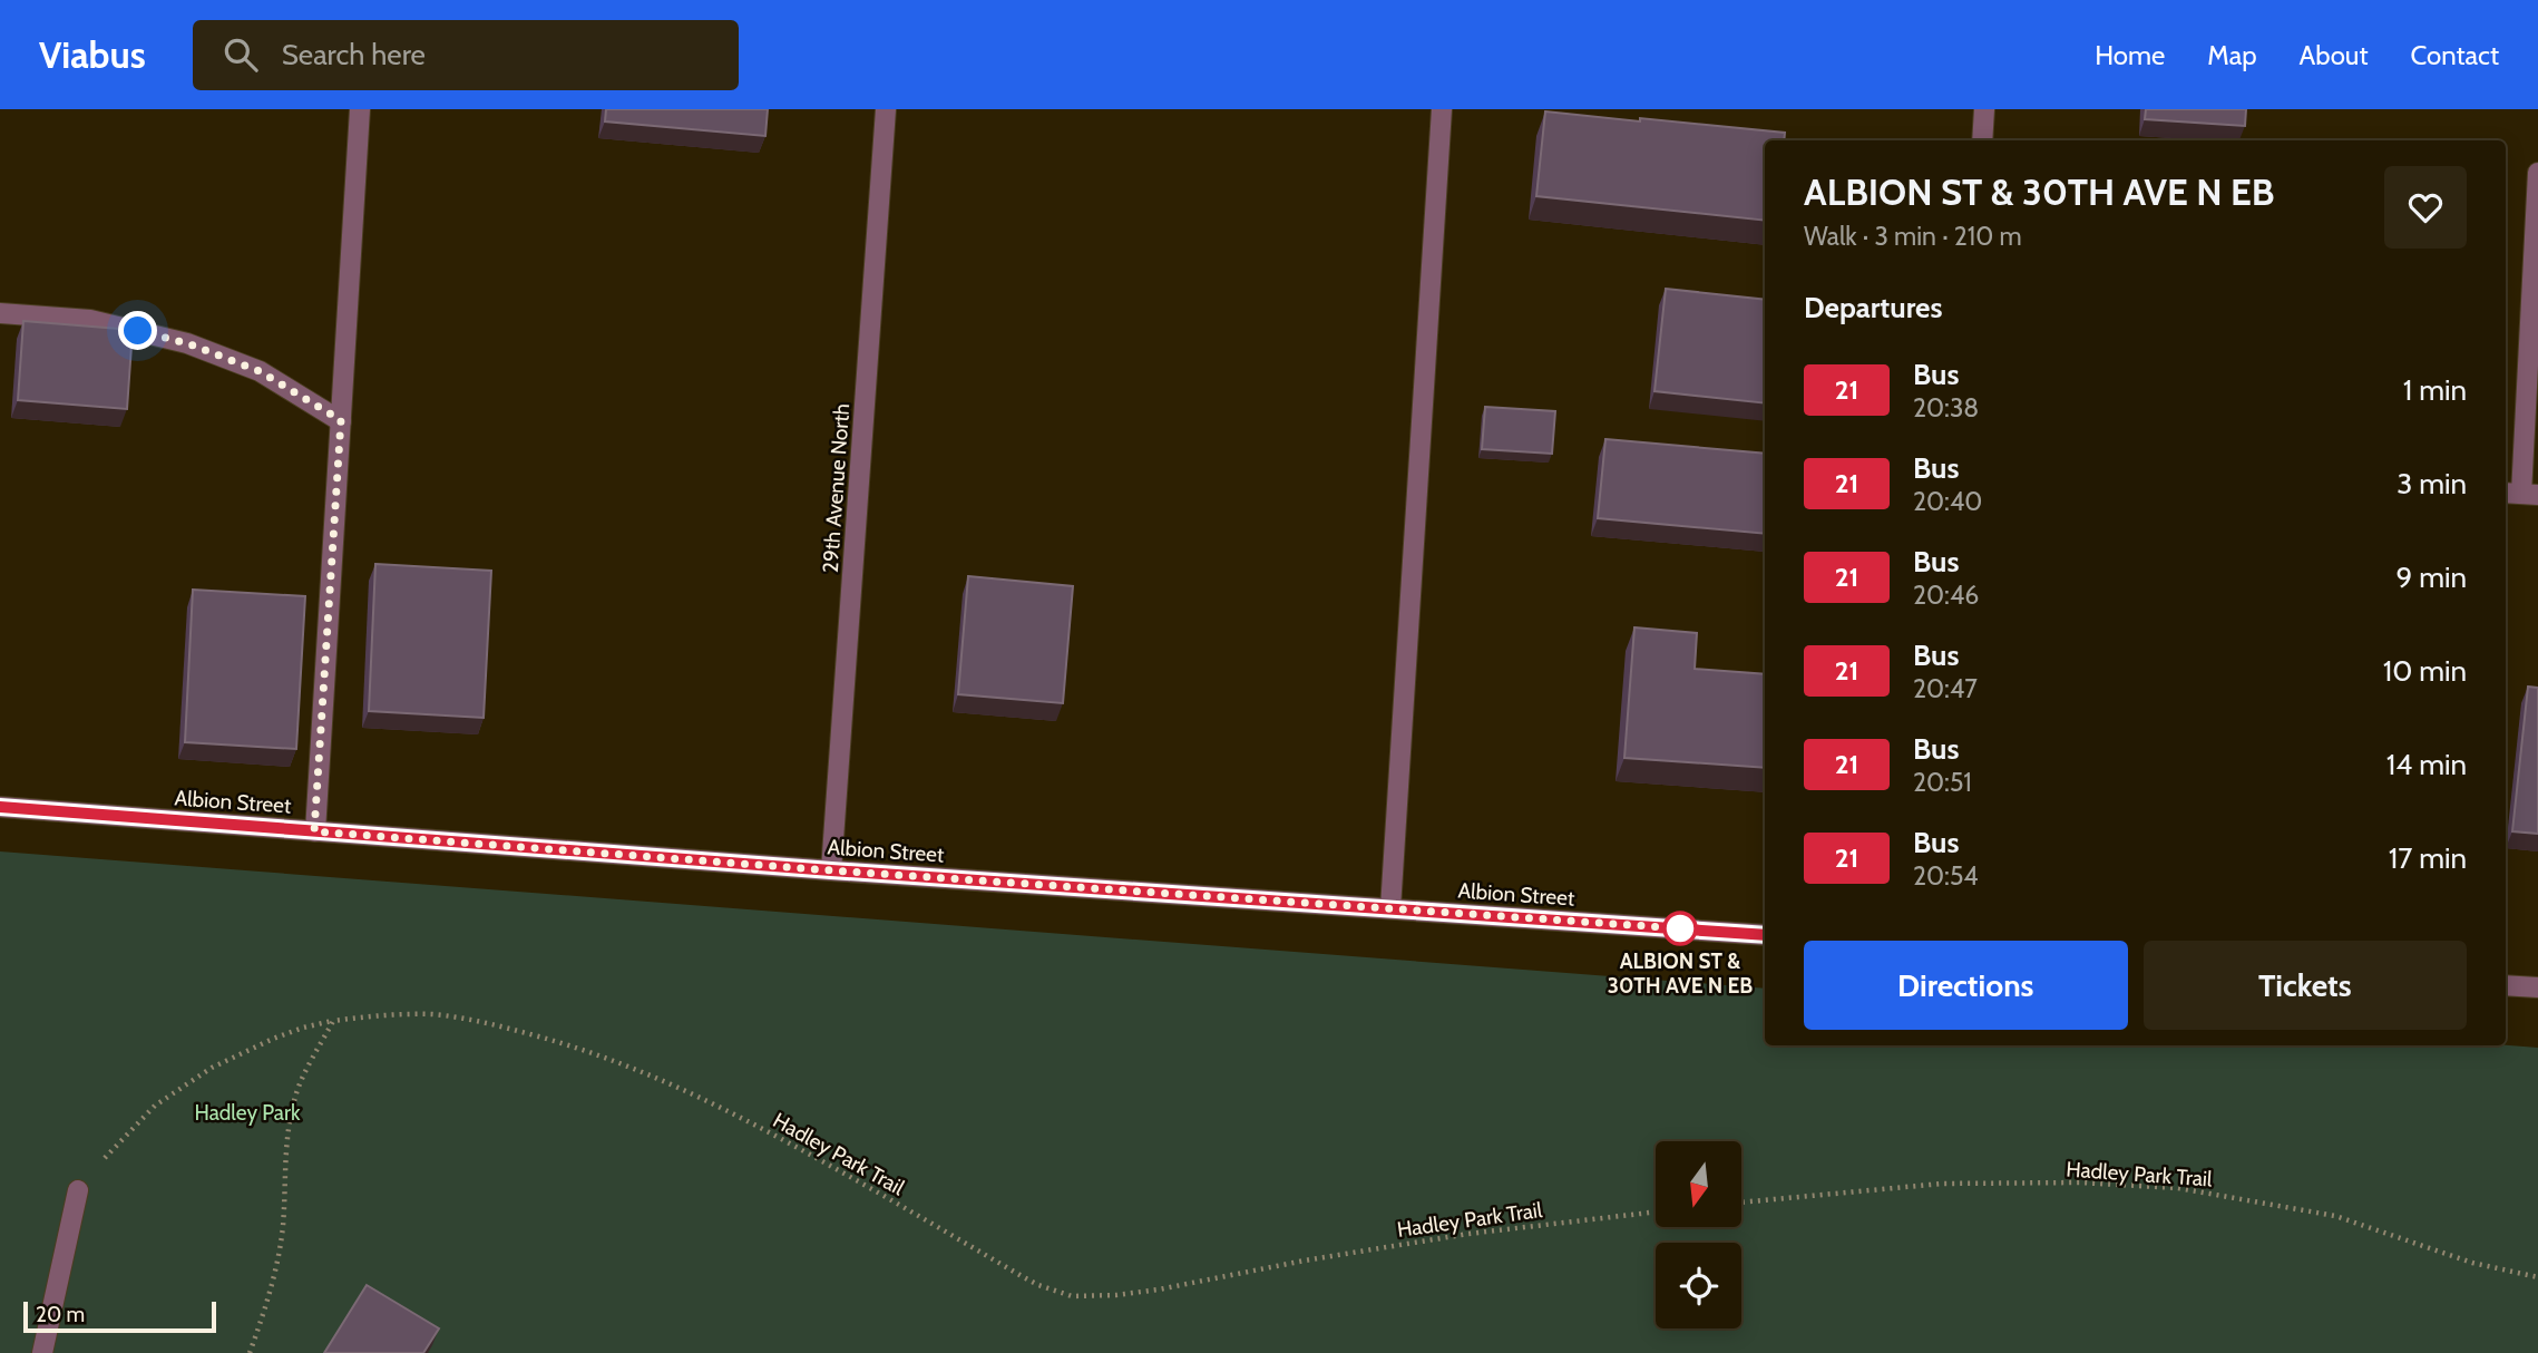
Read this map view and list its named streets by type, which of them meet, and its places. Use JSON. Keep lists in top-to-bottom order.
{
  "streets": {
    "street": ["29th Avenue North", "Albion Street"],
    "path": ["Hadley Park Trail"]
  },
  "crossings": [
    ["29th Avenue North", "Albion Street"]
  ],
  "parks": ["Hadley Park"],
  "places": ["ALBION ST & 30TH AVE N EB"],
  "lines": ["bus line 21"],
  "scale_bar": "20 m",
  "north": "bottom",
  "page": {
    "header": "Viabus",
    "search": "Search here",
    "nav": [
      "Home",
      "Map",
      "About",
      "Contact"
    ],
    "heading": [
      ["ALBION ST & 30TH AVE N EB", "Walk · 3 min · 210 m"],
      "Departures"
    ],
    "list": [
      {
        "mark": "21",
        "name": "Bus",
        "note": "20:38",
        "value": "1 min"
      },
      {
        "mark": "21",
        "name": "Bus",
        "note": "20:40",
        "value": "3 min"
      },
      {
        "mark": "21",
        "name": "Bus",
        "note": "20:46",
        "value": "9 min"
      },
      {
        "mark": "21",
        "name": "Bus",
        "note": "20:47",
        "value": "10 min"
      },
      {
        "mark": "21",
        "name": "Bus",
        "note": "20:51",
        "value": "14 min"
      },
      {
        "mark": "21",
        "name": "Bus",
        "note": "20:54",
        "value": "17 min"
      }
    ],
    "buttons": ["Directions", "Tickets"],
    "scale": "20 m"
  }
}
